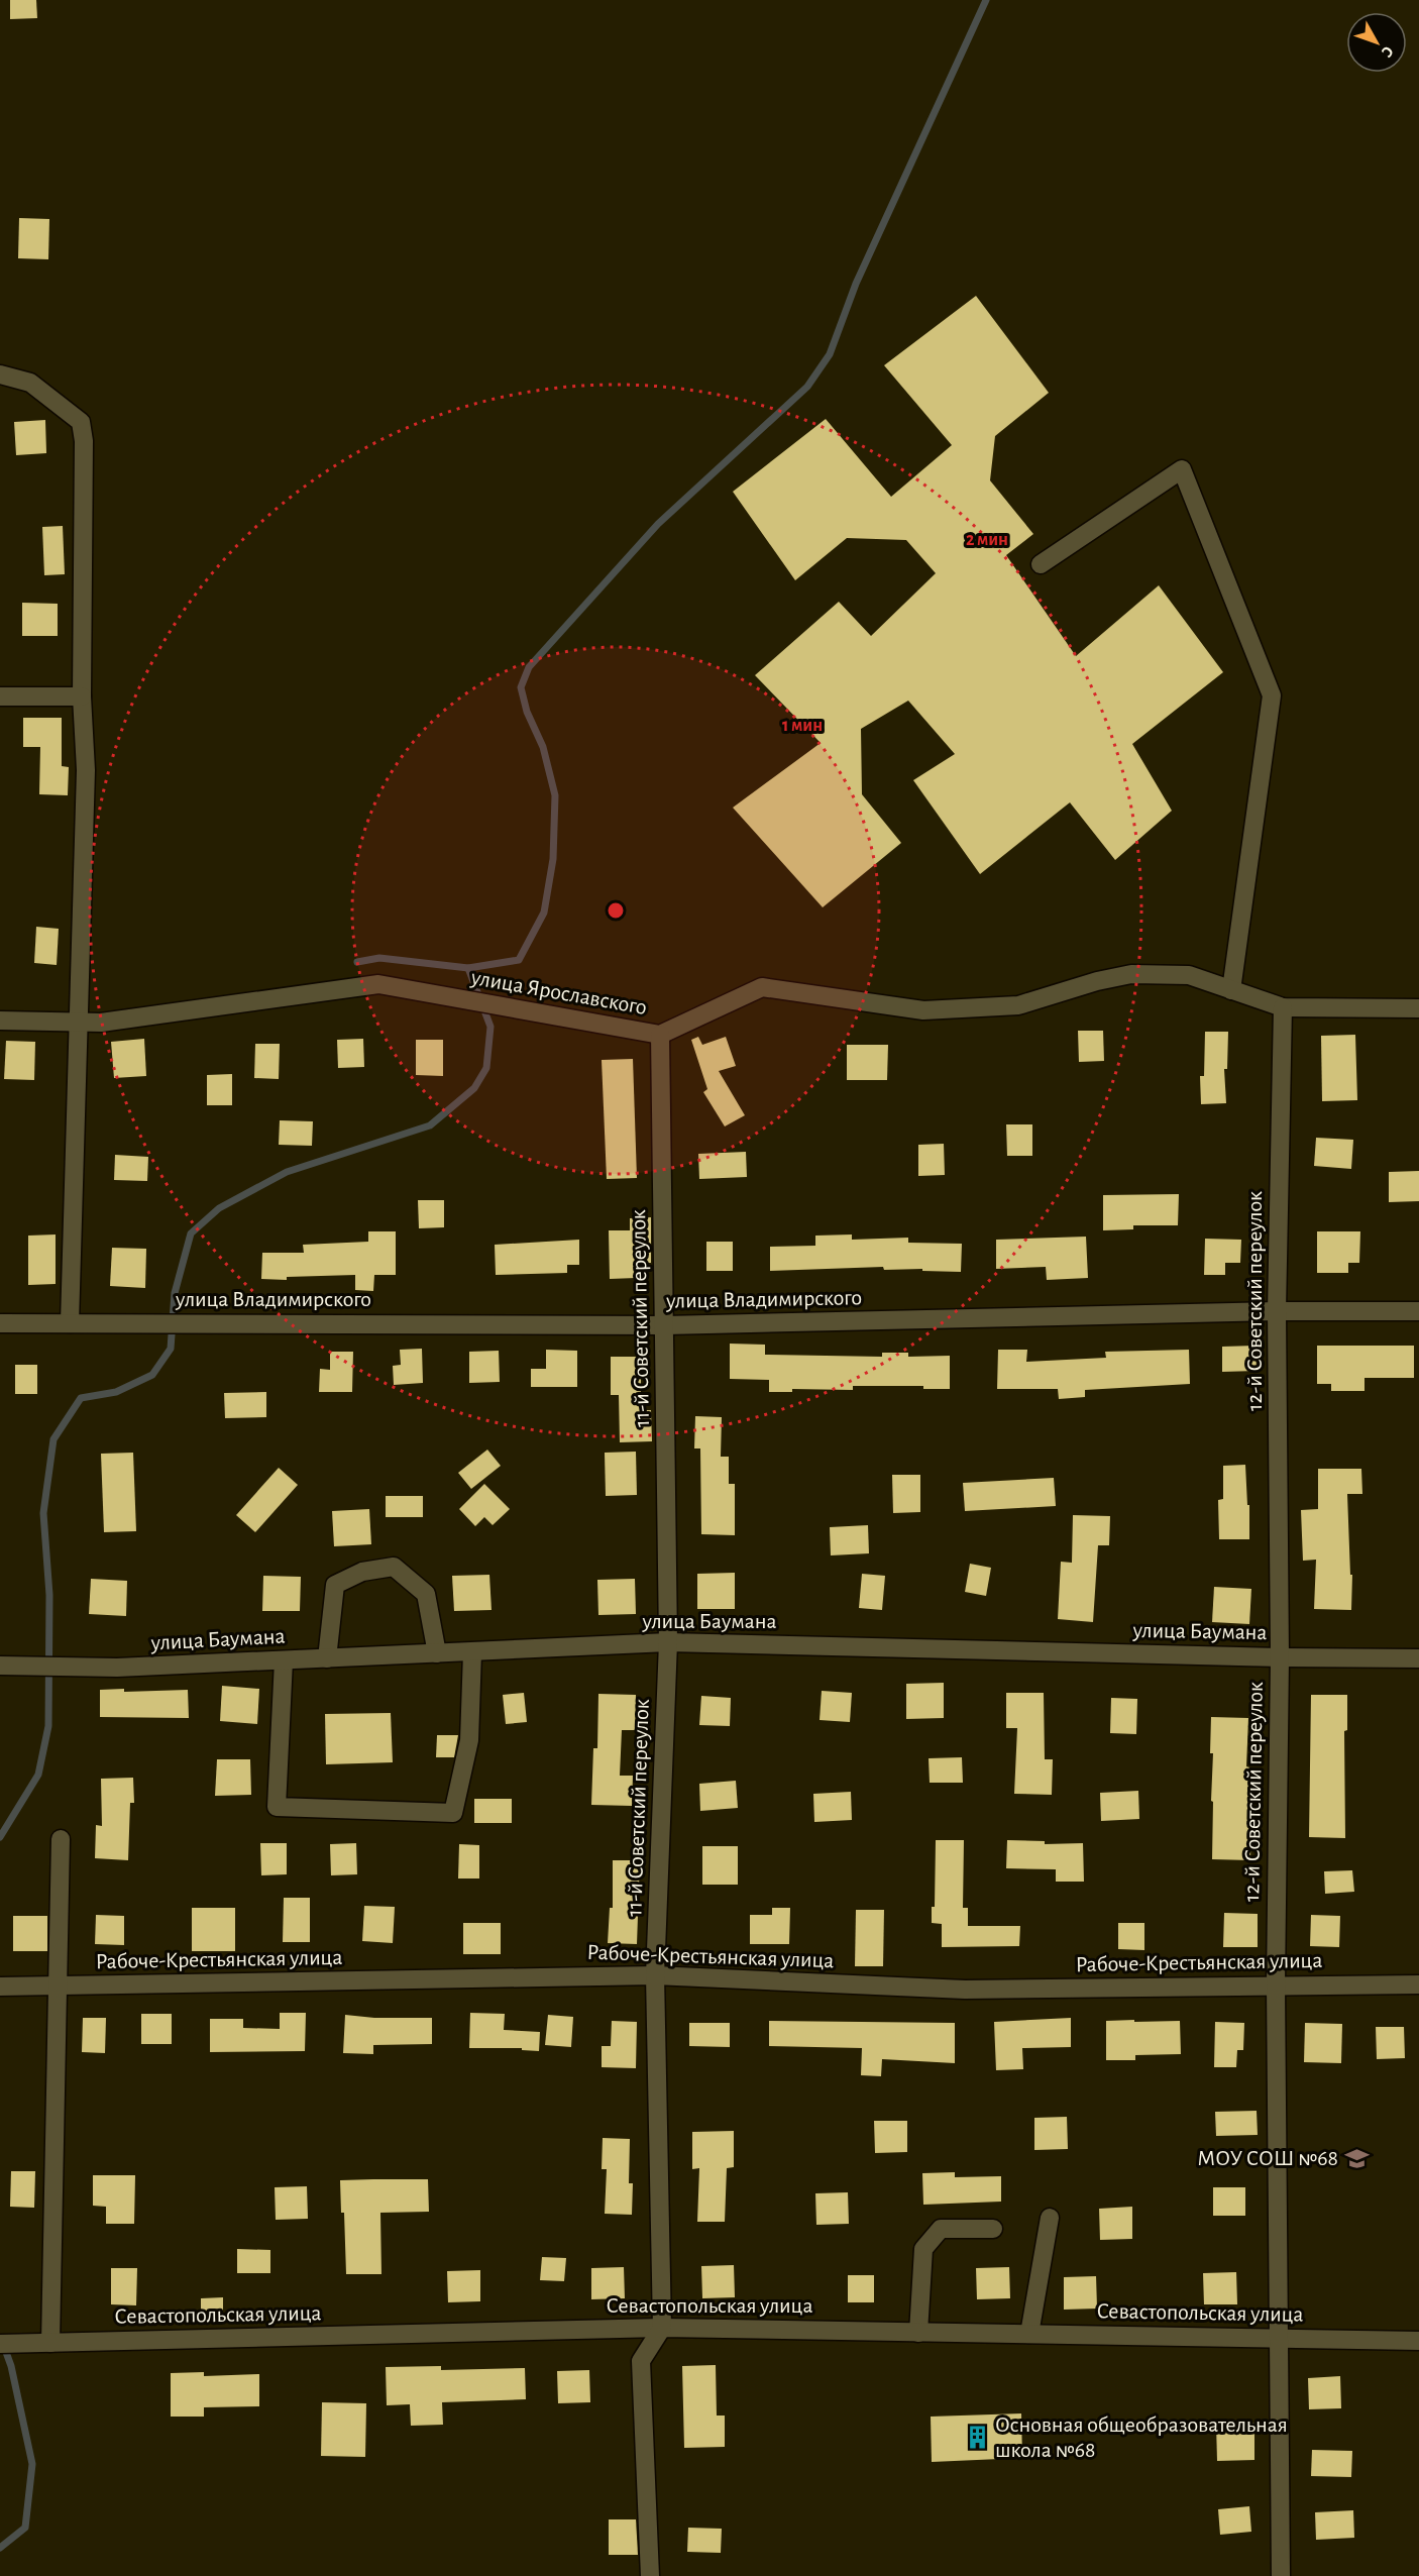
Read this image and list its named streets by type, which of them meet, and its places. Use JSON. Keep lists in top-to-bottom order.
{
  "streets": {
    "street": [
      "улица Ярославского",
      "улица Владимирского",
      "12-й Советский переулок",
      "11-й Советский переулок",
      "улица Баумана",
      "Рабоче-Крестьянская улица",
      "Севастопольская улица"
    ]
  },
  "crossings": [
    ["улица Ярославского", "12-й Советский переулок"],
    ["улица Ярославского", "11-й Советский переулок"],
    ["улица Владимирского", "12-й Советский переулок"],
    ["улица Владимирского", "11-й Советский переулок"],
    ["12-й Советский переулок", "улица Баумана"],
    ["12-й Советский переулок", "Рабоче-Крестьянская улица"],
    ["12-й Советский переулок", "Севастопольская улица"],
    ["11-й Советский переулок", "улица Баумана"],
    ["11-й Советский переулок", "Рабоче-Крестьянская улица"],
    ["11-й Советский переулок", "Севастопольская улица"]
  ],
  "places": {
    "school or university": ["МОУ СОШ №68"],
    "building": ["Основная общеобразовательная школа №68"]
  },
  "north": "bottom right",
  "rings": ["2 мин", "1 мин"]
}
